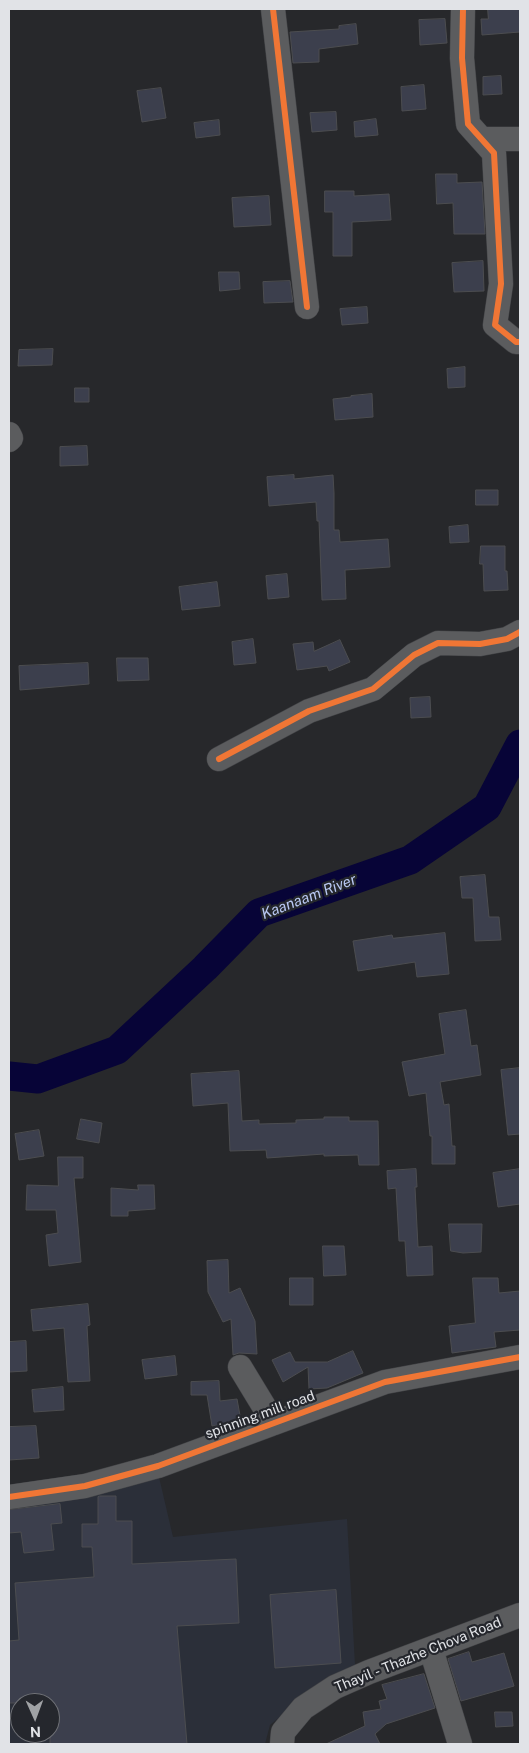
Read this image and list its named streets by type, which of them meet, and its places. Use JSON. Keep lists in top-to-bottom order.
{
  "streets": {
    "street": ["spinning mill road", "Thayil - Thazhe Chova Road"]
  },
  "water": ["Kaanaam River"],
  "north": "bottom"
}
